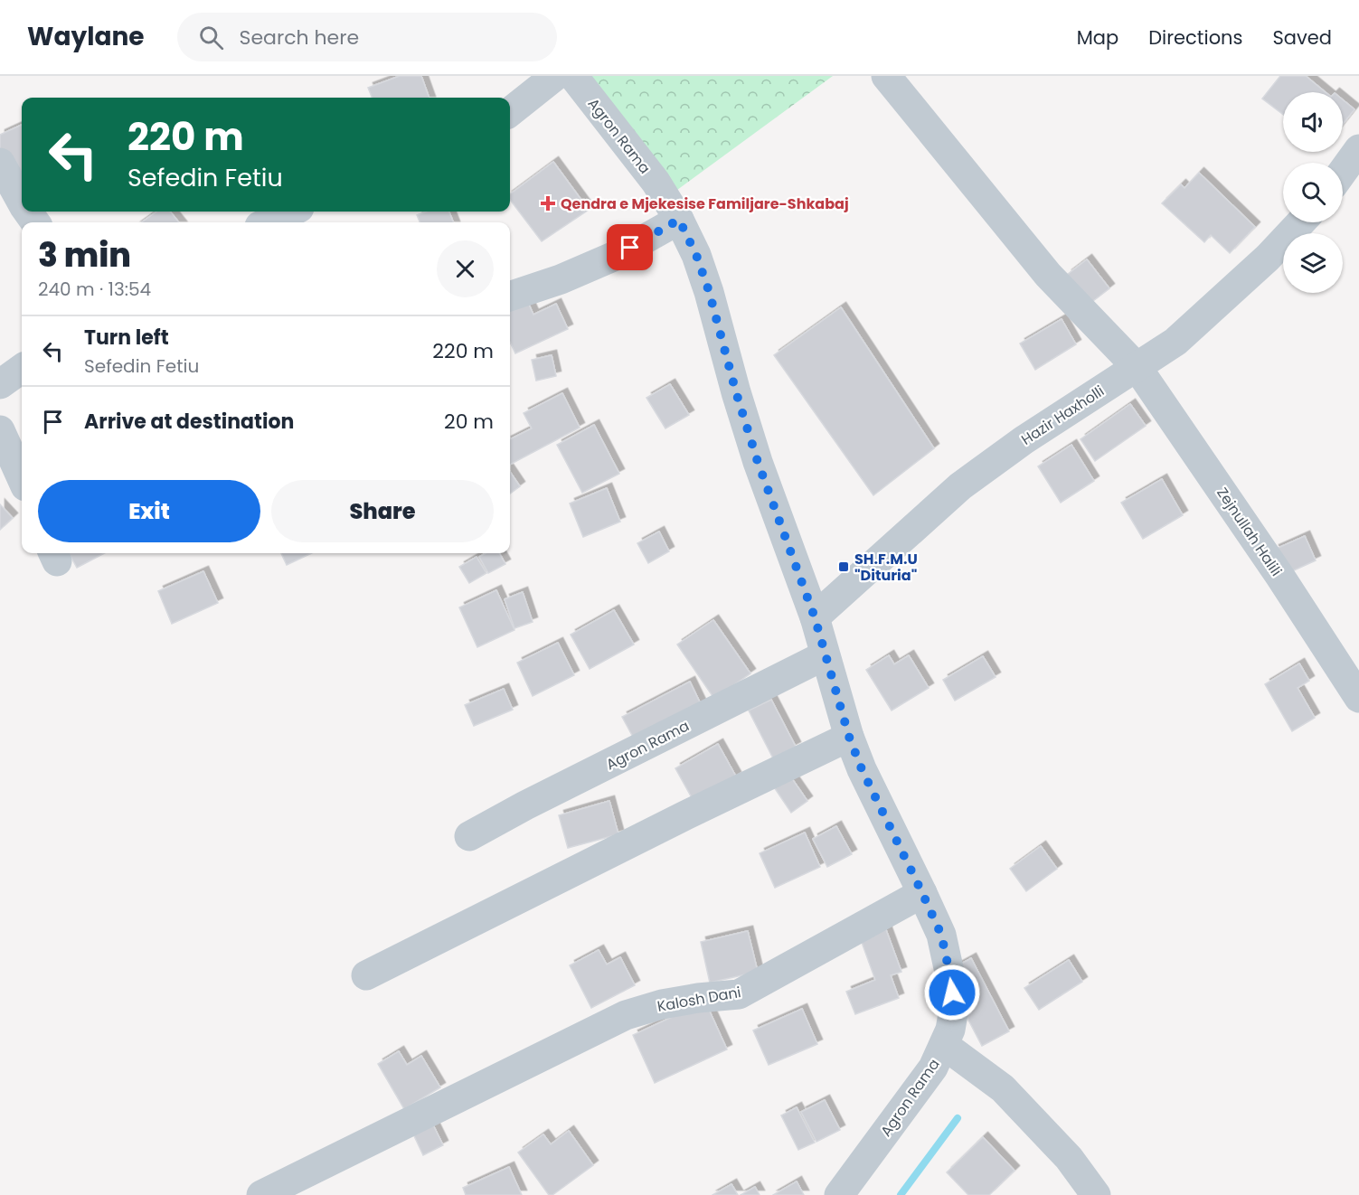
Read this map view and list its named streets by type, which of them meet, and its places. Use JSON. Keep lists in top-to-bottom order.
{
  "streets": {
    "street": [
      "Agron Rama",
      "Hazir Haxholli",
      "Zejnullah Halili",
      "Kalosh Dani"
    ]
  },
  "crossings": [
    ["Agron Rama", "Hazir Haxholli"],
    ["Agron Rama", "Kalosh Dani"],
    ["Hazir Haxholli", "Zejnullah Halili"]
  ],
  "places": {
    "health": ["Qendra e Mjekesise Familjare-Shkabaj"],
    "transit": ["SH.F.M.U \"Dituria\""]
  },
  "page": {
    "header": "Waylane",
    "search": "Search here",
    "nav": ["Map", "Directions", "Saved"],
    "turn": ["220 m", "Sefedin Fetiu"],
    "heading": ["3 min", "240 m · 13:54"],
    "list": [
      {
        "name": "Turn left",
        "note": "Sefedin Fetiu",
        "value": "220 m"
      },
      {
        "name": "Arrive at destination",
        "value": "20 m"
      }
    ],
    "buttons": ["Exit", "Share"]
  }
}
